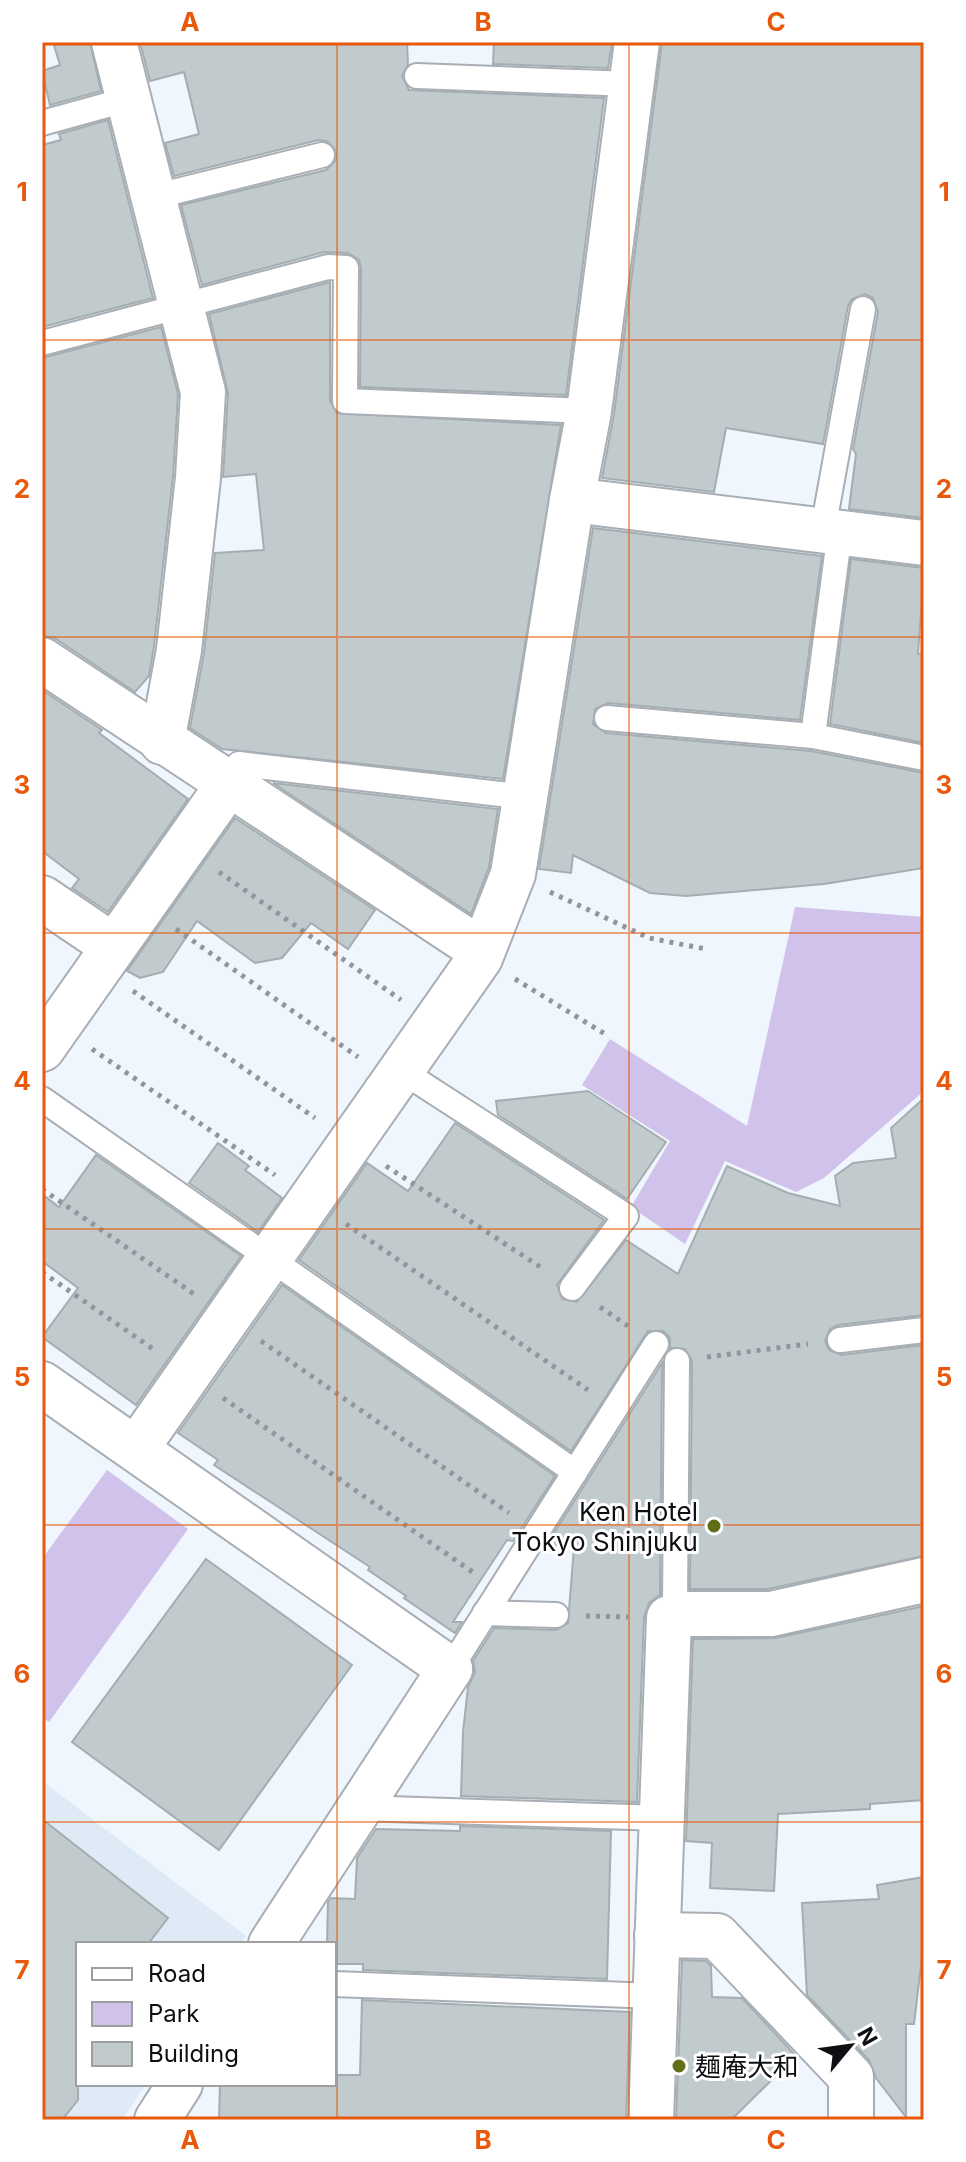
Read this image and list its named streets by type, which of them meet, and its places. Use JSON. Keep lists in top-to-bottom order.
{
  "places": ["Ken Hotel Tokyo Shinjuku", "麺庵大和"],
  "legend": ["Road", "Park", "Building"],
  "north": "top right",
  "grid": {
    "columns": ["A", "B", "C"],
    "rows": [
      "1",
      "2",
      "3",
      "4",
      "5",
      "6",
      "7"
    ]
  }
}
